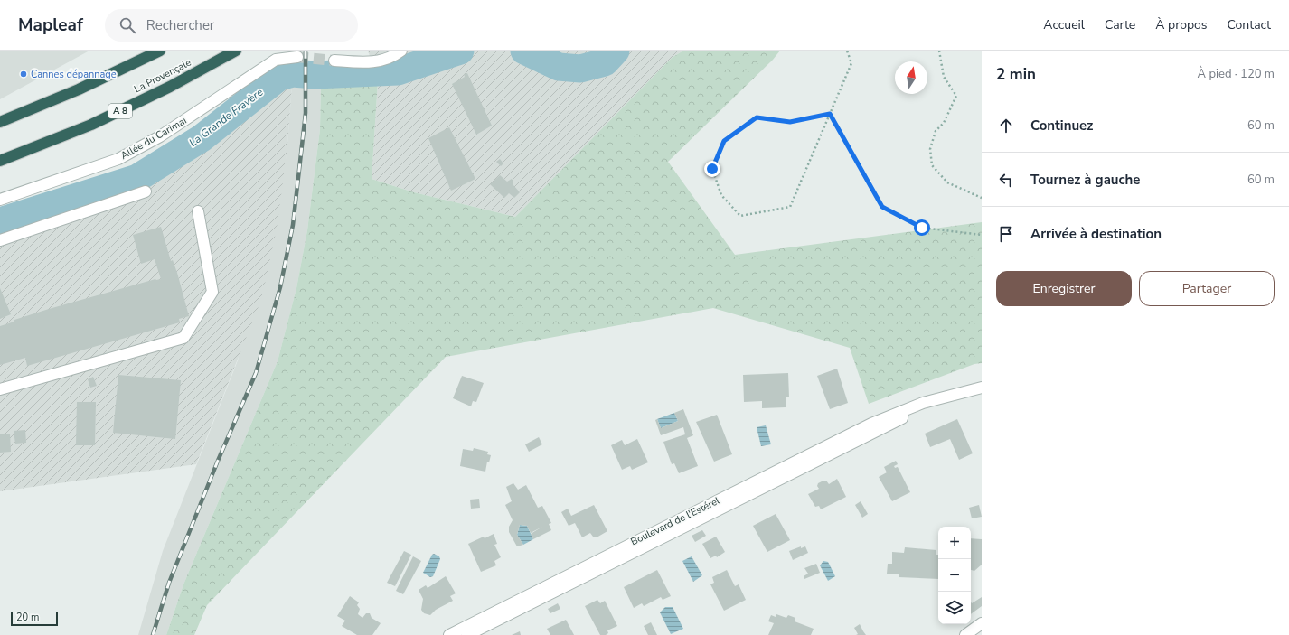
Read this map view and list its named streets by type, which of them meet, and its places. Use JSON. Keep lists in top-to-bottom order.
{
  "streets": {
    "highway": ["La Provençale", "A 8"],
    "street": ["Allée du Carimai", "Boulevard de l'Estérel"]
  },
  "water": ["La Grande Frayère"],
  "places": ["Cannes dépannage"],
  "scale_bar": "20 m",
  "north": "top",
  "page": {
    "header": "Mapleaf",
    "search": "Rechercher",
    "nav": [
      "Accueil",
      "Carte",
      "À propos",
      "Contact"
    ],
    "heading": ["2 min", "À pied · 120 m"],
    "list": [
      ["Continuez", "60 m"],
      ["Tournez à gauche", "60 m"],
      "Arrivée à destination"
    ],
    "buttons": ["Enregistrer", "Partager"],
    "map_buttons": ["+", "−"],
    "scale": "20 m"
  }
}
